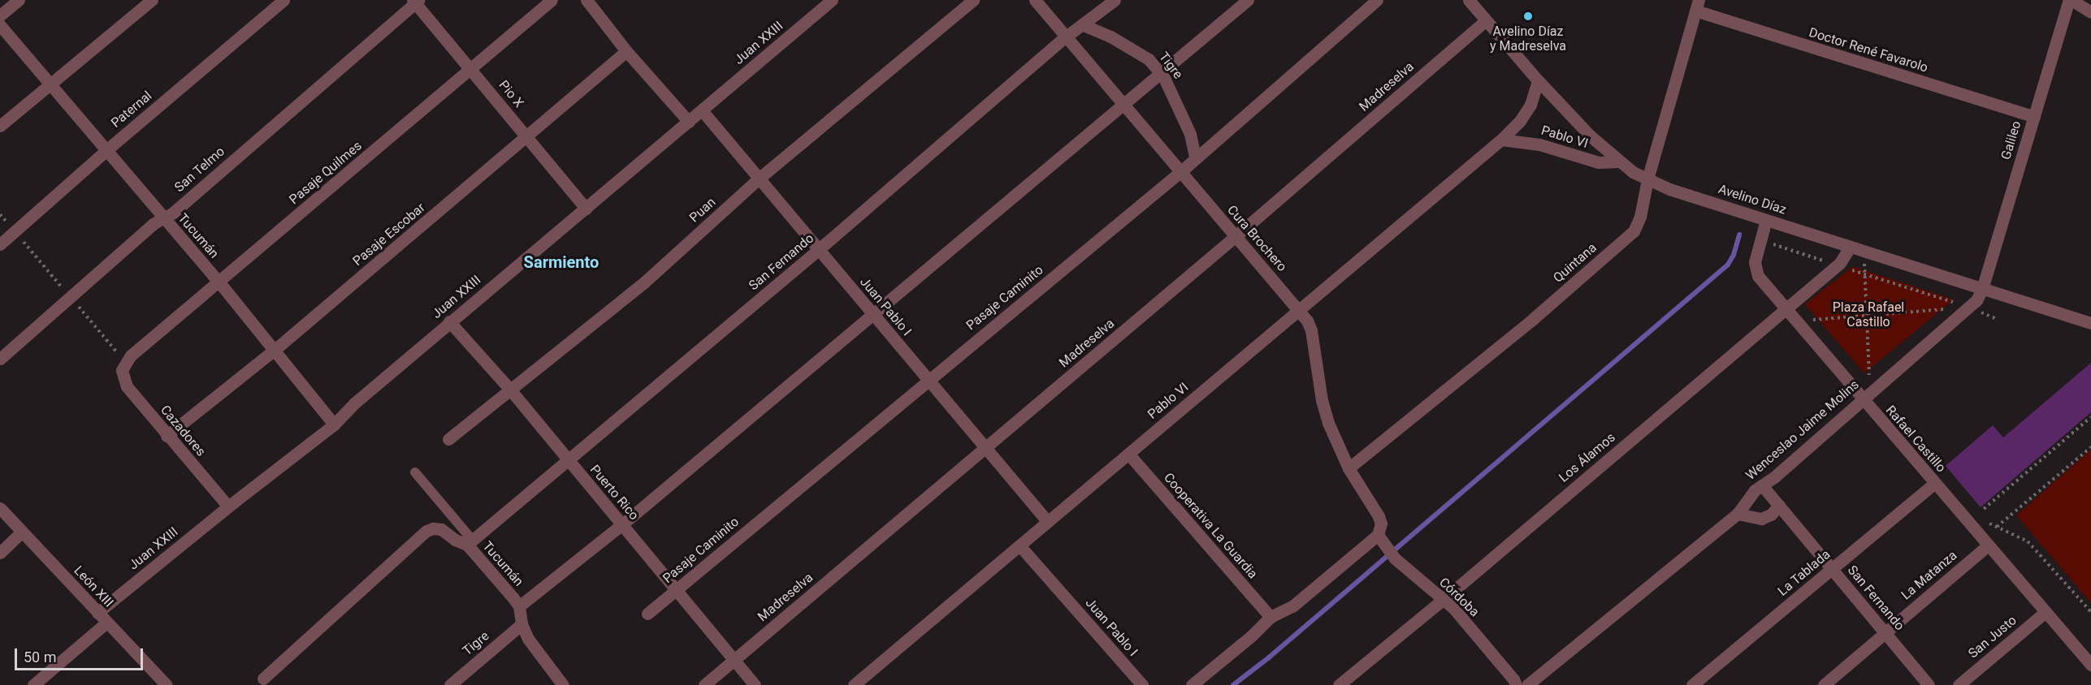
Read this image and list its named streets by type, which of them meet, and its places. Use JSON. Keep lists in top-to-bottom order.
{
  "streets": {
    "street": [
      "Juan XXIII",
      "Doctor René Favarolo",
      "Tigre",
      "Madreselva",
      "Pio X",
      "Paternal",
      "Pablo VI",
      "Galileo",
      "San Telmo",
      "Pasaje Quilmes",
      "Avelino Díaz",
      "Puan",
      "Pasaje Escobar",
      "Tucumán",
      "Cura Brochero",
      "San Fernando",
      "Quintana",
      "Pasaje Caminito",
      "Juan Pablo I",
      "Wenceslao Jaime Molins",
      "Cazadores",
      "Rafael Castillo",
      "Los Álamos",
      "Puerto Rico",
      "Cooperativa La Guardia",
      "La Tablada",
      "La Matanza",
      "León XIII",
      "Córdoba",
      "San Justo"
    ]
  },
  "crossings": [
    ["Juan XXIII", "Pio X"],
    ["Juan XXIII", "Tucumán"],
    ["Juan XXIII", "Juan Pablo I"],
    ["Juan XXIII", "Cazadores"],
    ["Juan XXIII", "Puerto Rico"],
    ["Juan XXIII", "León XIII"],
    ["Doctor René Favarolo", "Galileo"],
    ["Doctor René Favarolo", "Quintana"],
    ["Tigre", "Tucumán"],
    ["Tigre", "San Fernando"],
    ["Tigre", "Pasaje Caminito"],
    ["Madreselva", "Avelino Díaz"],
    ["Madreselva", "Cura Brochero"],
    ["Madreselva", "Juan Pablo I"],
    ["Madreselva", "Puerto Rico"],
    ["Pio X", "San Telmo"],
    ["Pio X", "Pasaje Quilmes"],
    ["Pio X", "Pasaje Escobar"],
    ["Paternal", "Tucumán"],
    ["Pablo VI", "Avelino Díaz"],
    ["Pablo VI", "Cura Brochero"],
    ["Pablo VI", "Juan Pablo I"],
    ["Pablo VI", "Cooperativa La Guardia"],
    ["Galileo", "Avelino Díaz"],
    ["Galileo", "Wenceslao Jaime Molins"],
    ["San Telmo", "Tucumán"],
    ["Pasaje Quilmes", "Tucumán"],
    ["Pasaje Quilmes", "Cazadores"],
    ["Avelino Díaz", "Quintana"],
    ["Avelino Díaz", "Wenceslao Jaime Molins"],
    ["Avelino Díaz", "Rafael Castillo"],
    ["Avelino Díaz", "Los Álamos"],
    ["Puan", "Juan Pablo I"],
    ["Puan", "Puerto Rico"],
    ["Pasaje Escobar", "Tucumán"],
    ["Pasaje Escobar", "Cazadores"],
    ["Tucumán", "San Fernando"],
    ["Cura Brochero", "San Fernando"],
    ["Cura Brochero", "Quintana"],
    ["Cura Brochero", "Pasaje Caminito"],
    ["Cura Brochero", "Córdoba"],
    ["San Fernando", "Juan Pablo I"],
    ["San Fernando", "Wenceslao Jaime Molins"],
    ["San Fernando", "Puerto Rico"],
    ["San Fernando", "La Tablada"],
    ["San Fernando", "La Matanza"],
    ["Pasaje Caminito", "Juan Pablo I"],
    ["Pasaje Caminito", "Puerto Rico"],
    ["Wenceslao Jaime Molins", "Rafael Castillo"],
    ["Rafael Castillo", "Los Álamos"],
    ["Rafael Castillo", "La Tablada"],
    ["Rafael Castillo", "La Matanza"],
    ["Rafael Castillo", "San Justo"],
    ["Los Álamos", "Córdoba"]
  ],
  "districts": ["Sarmiento"],
  "parks": ["Plaza Rafael Castillo"],
  "places": ["Avelino Díaz y Madreselva"],
  "scale_bar": "50 m"
}
